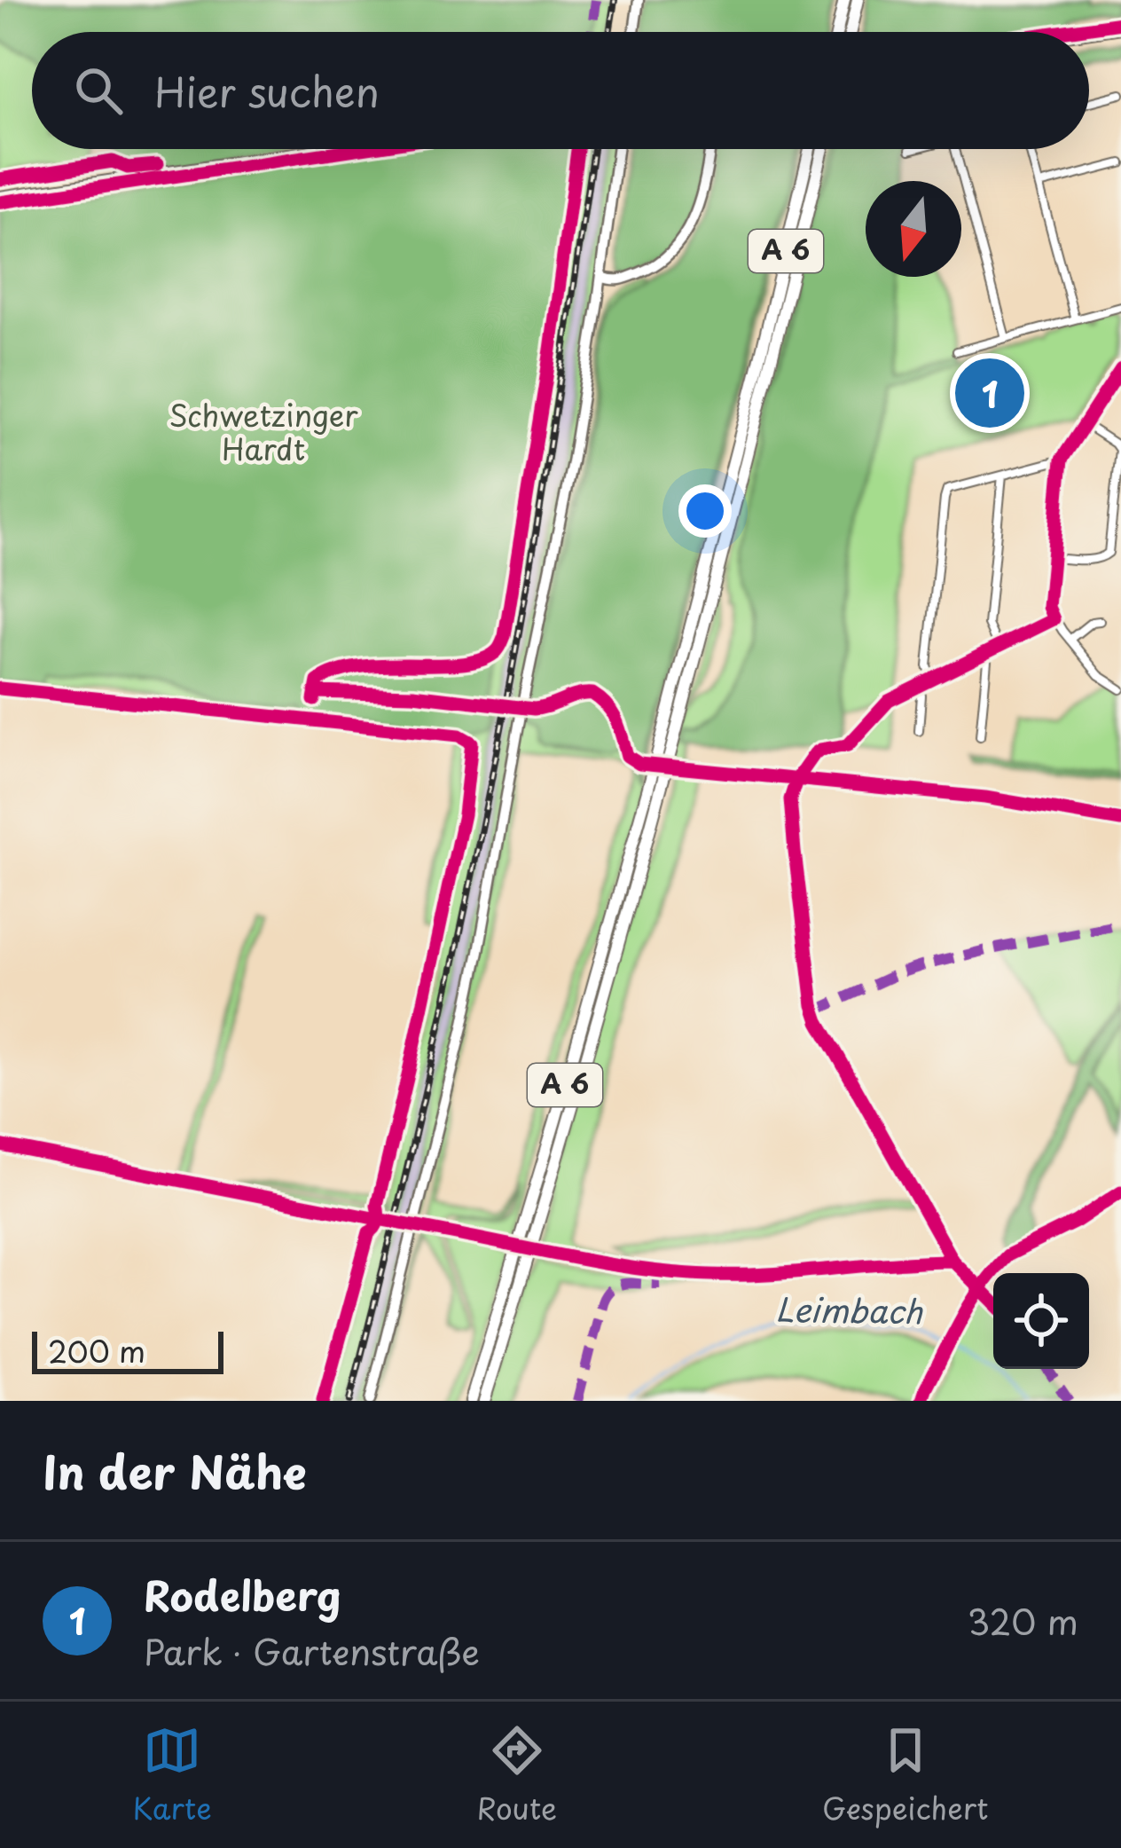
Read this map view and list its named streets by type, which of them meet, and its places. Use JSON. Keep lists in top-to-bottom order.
{
  "streets": {
    "highway": ["A 6"]
  },
  "water": ["Leimbach"],
  "parks": ["Schwetzinger Hardt"],
  "scale_bar": "200 m",
  "north": "bottom",
  "page": {
    "search": "Hier suchen",
    "pins": "1",
    "scale": "200 m",
    "heading": "In der Nähe",
    "list": [
      {
        "mark": "1",
        "name": "Rodelberg",
        "note": "Park · Gartenstraße",
        "value": "320 m"
      }
    ],
    "nav": ["Karte", "Route", "Gespeichert"]
  }
}
